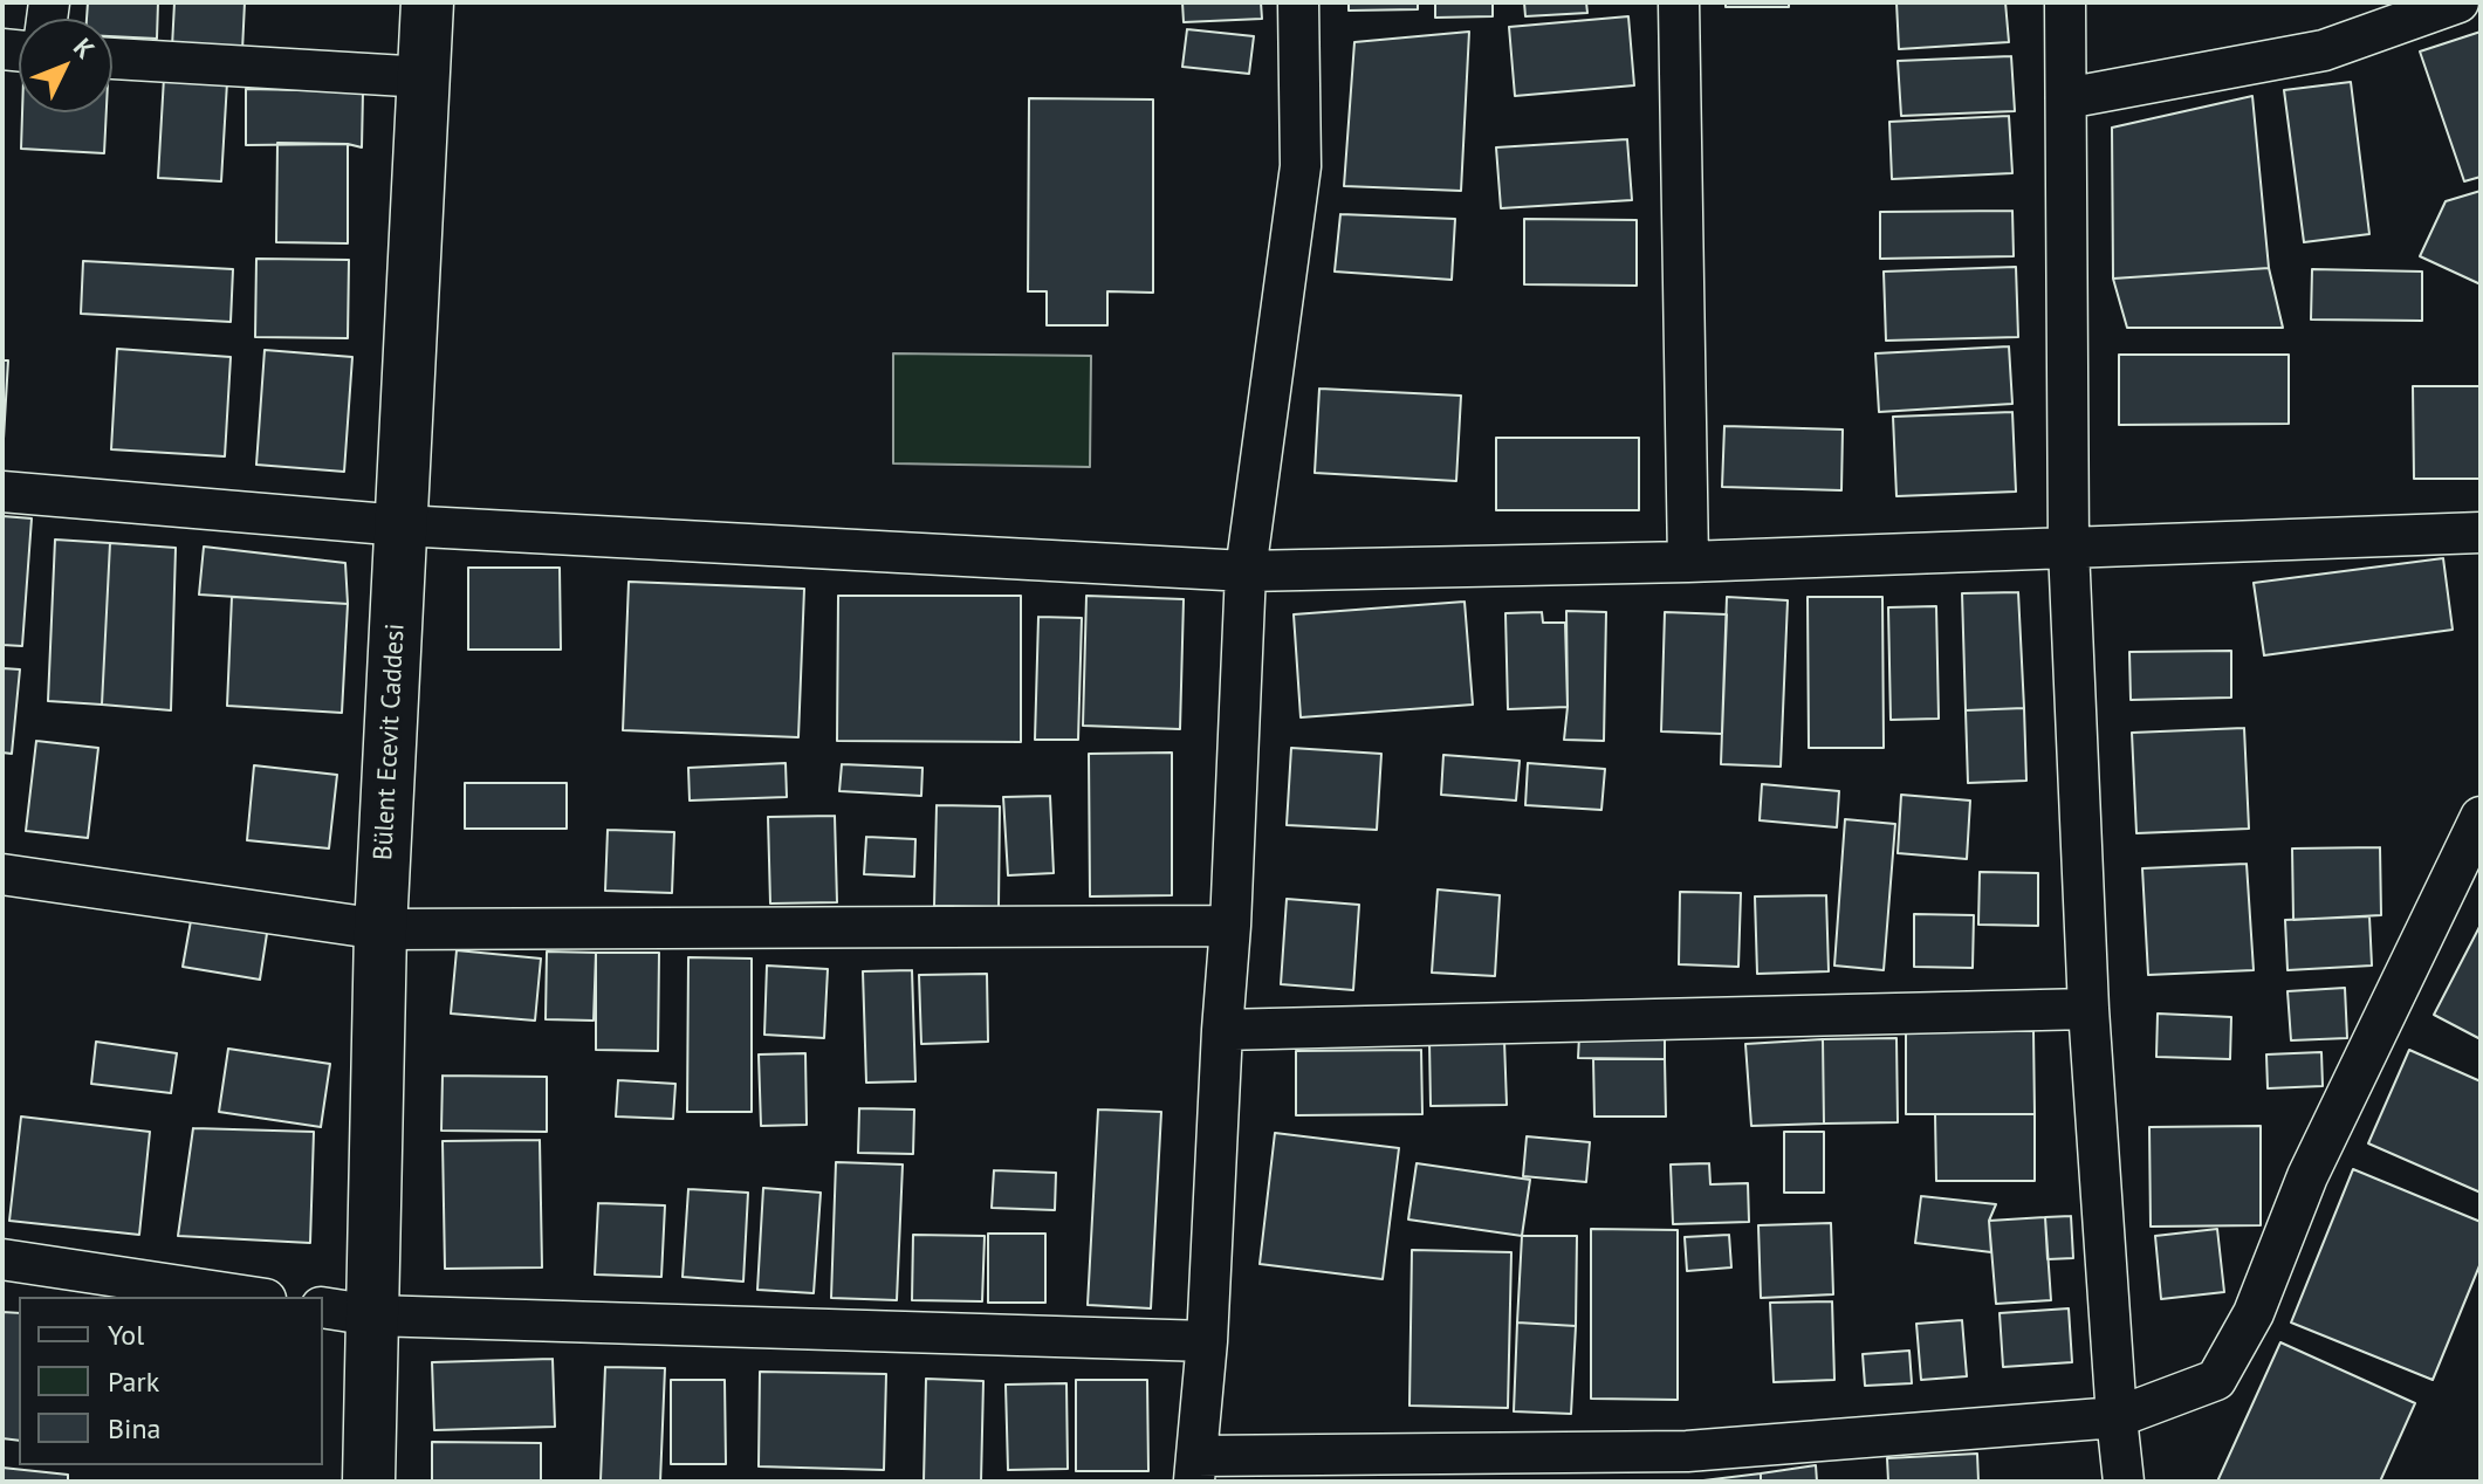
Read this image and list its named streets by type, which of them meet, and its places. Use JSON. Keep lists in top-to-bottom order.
{
  "streets": {
    "main road": ["Bülent Ecevit Caddesi"]
  },
  "legend": ["Yol", "Park", "Bina"],
  "north": "top right"
}
